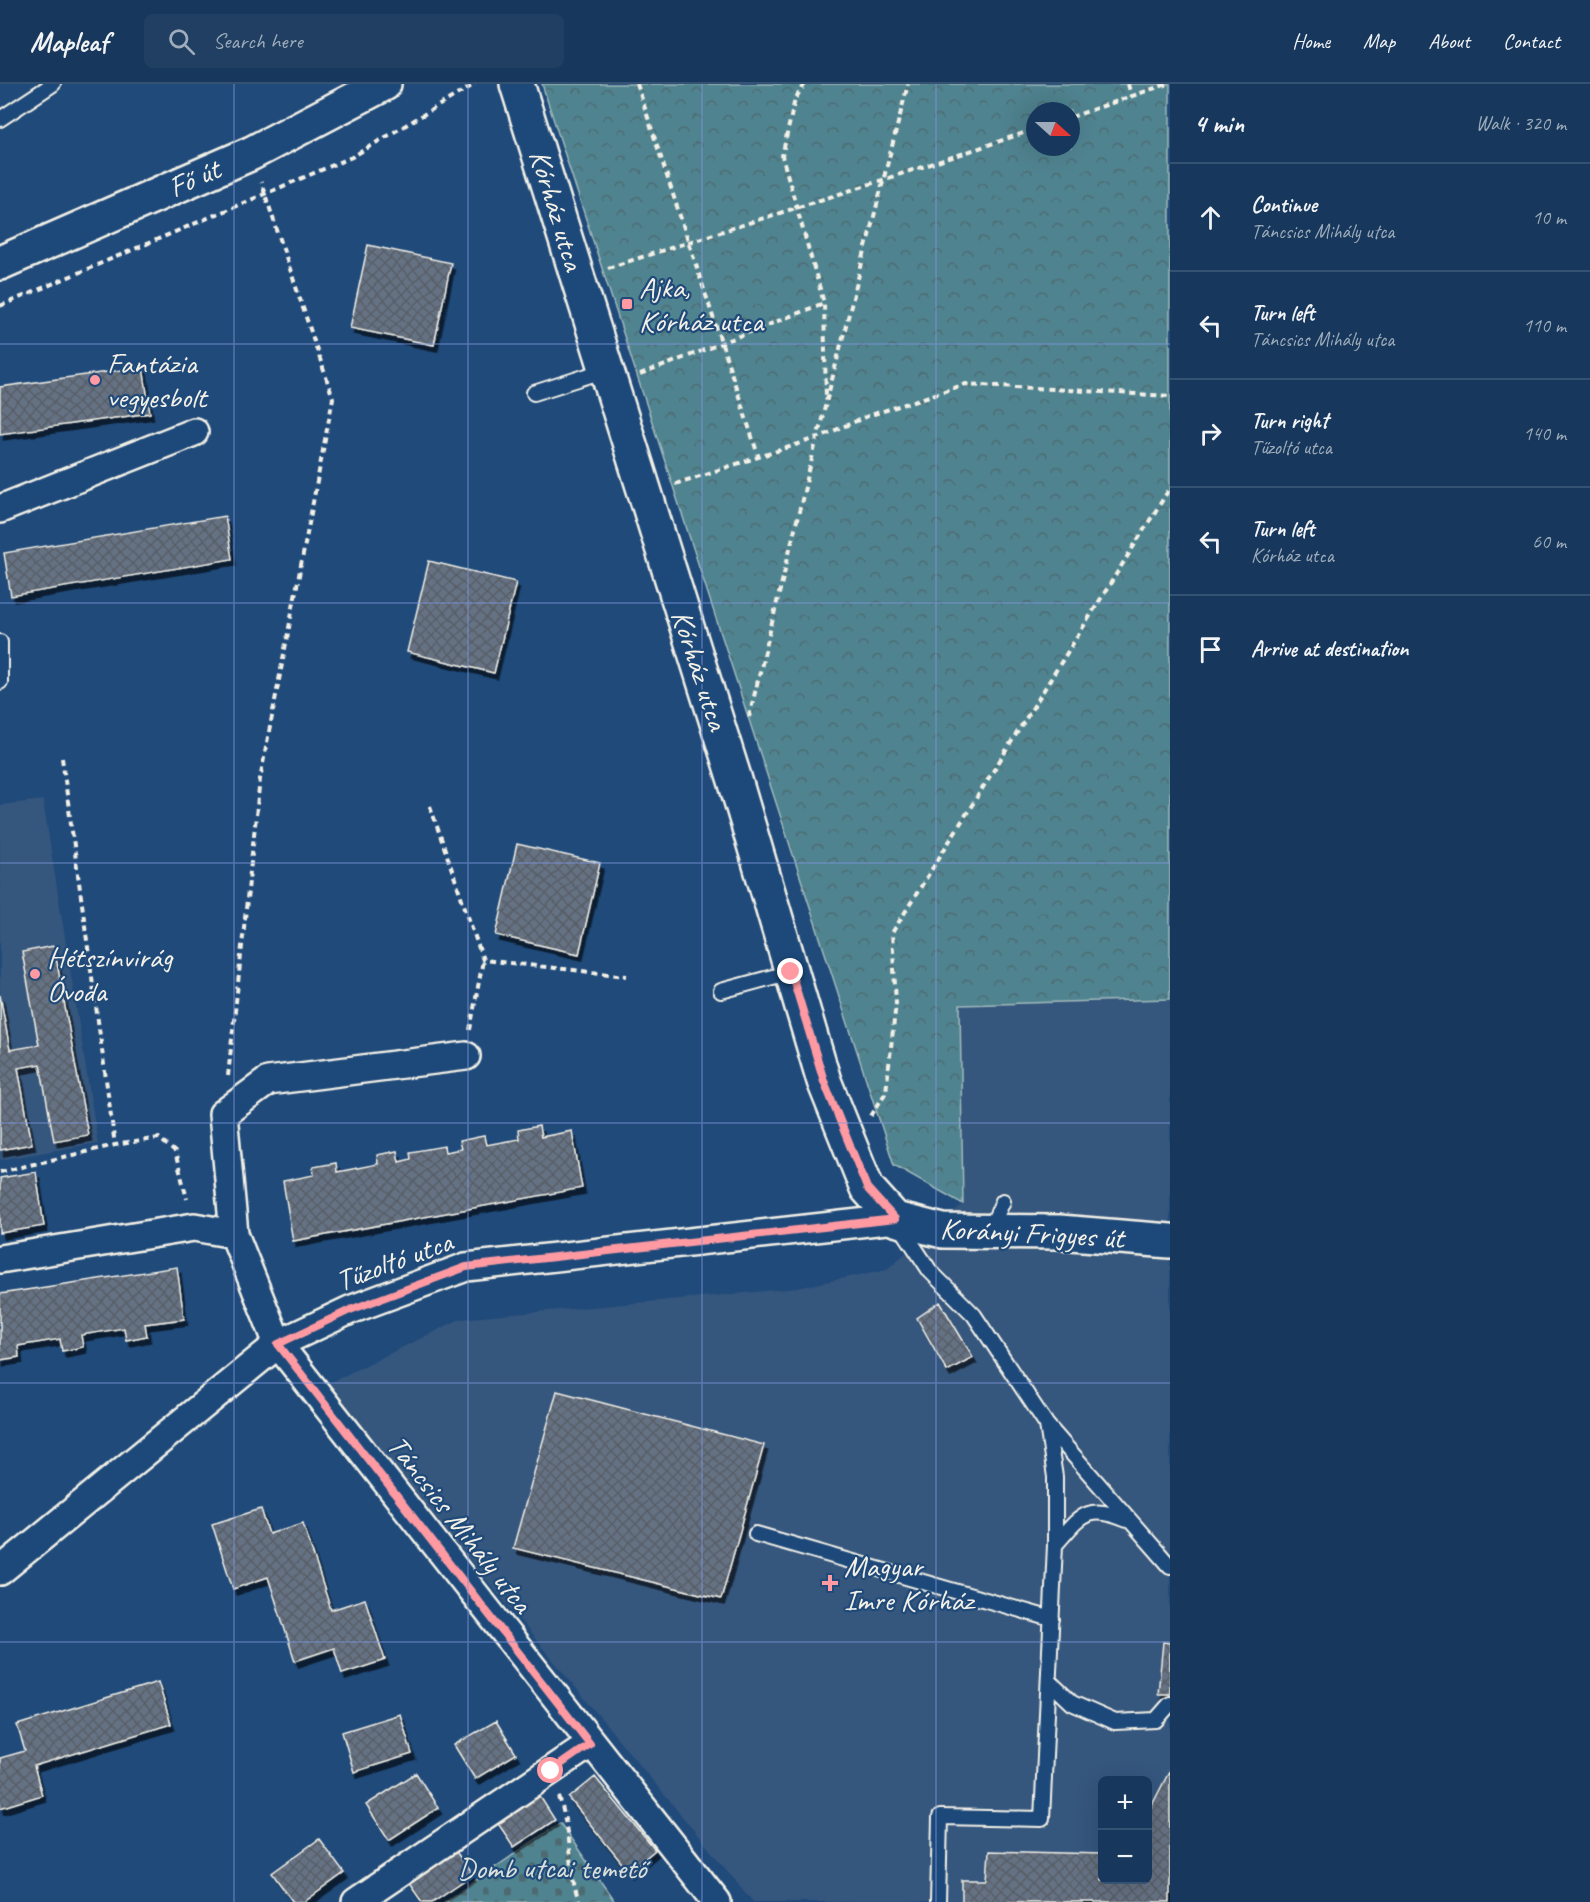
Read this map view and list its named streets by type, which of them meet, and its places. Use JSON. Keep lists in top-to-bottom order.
{
  "streets": {
    "main road": ["Fő út", "Kórház utca", "Korányi Frigyes út"],
    "street": ["Tűzoltó utca", "Táncsics Mihály utca"]
  },
  "crossings": [
    ["Kórház utca", "Korányi Frigyes út"],
    ["Kórház utca", "Tűzoltó utca"],
    ["Korányi Frigyes út", "Tűzoltó utca"],
    ["Tűzoltó utca", "Táncsics Mihály utca"]
  ],
  "parks": ["Domb utcai temető"],
  "places": {
    "transit": ["Ajka, Kórház utca"],
    "other": ["Fantázia vegyesbolt", "Hétszínvirág Óvoda"],
    "health": ["Magyar Imre Kórház"]
  },
  "north": "right",
  "page": {
    "header": "Mapleaf",
    "search": "Search here",
    "nav": [
      "Home",
      "Map",
      "About",
      "Contact"
    ],
    "heading": ["4 min", "Walk · 320 m"],
    "list": [
      ["Continue", "Táncsics Mihály utca", "10 m"],
      ["Turn left", "Táncsics Mihály utca", "110 m"],
      ["Turn right", "Tűzoltó utca", "140 m"],
      ["Turn left", "Kórház utca", "60 m"],
      "Arrive at destination"
    ],
    "map_buttons": ["+", "−"]
  }
}
